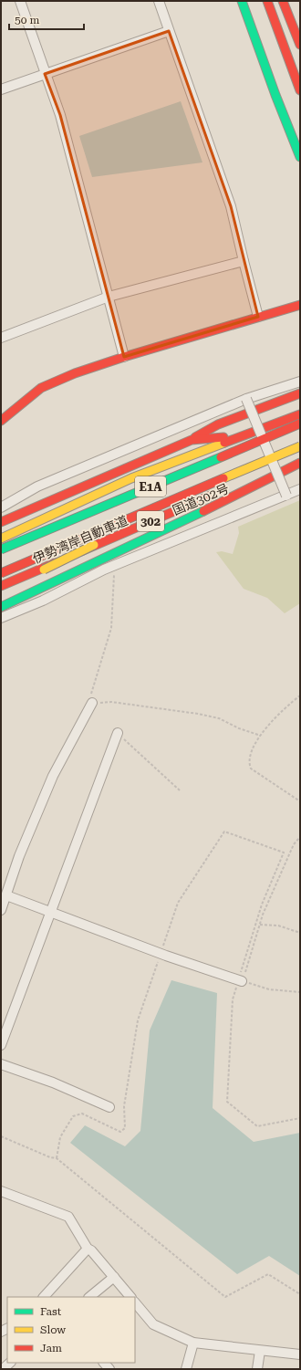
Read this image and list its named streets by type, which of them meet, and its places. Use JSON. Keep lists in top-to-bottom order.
{
  "streets": {
    "main road": [
      "E1A",
      "国道302号",
      "302",
      "伊勢湾岸自動車道"
    ]
  },
  "legend": ["Fast", "Slow", "Jam"],
  "scale_bar": "50 m"
}
